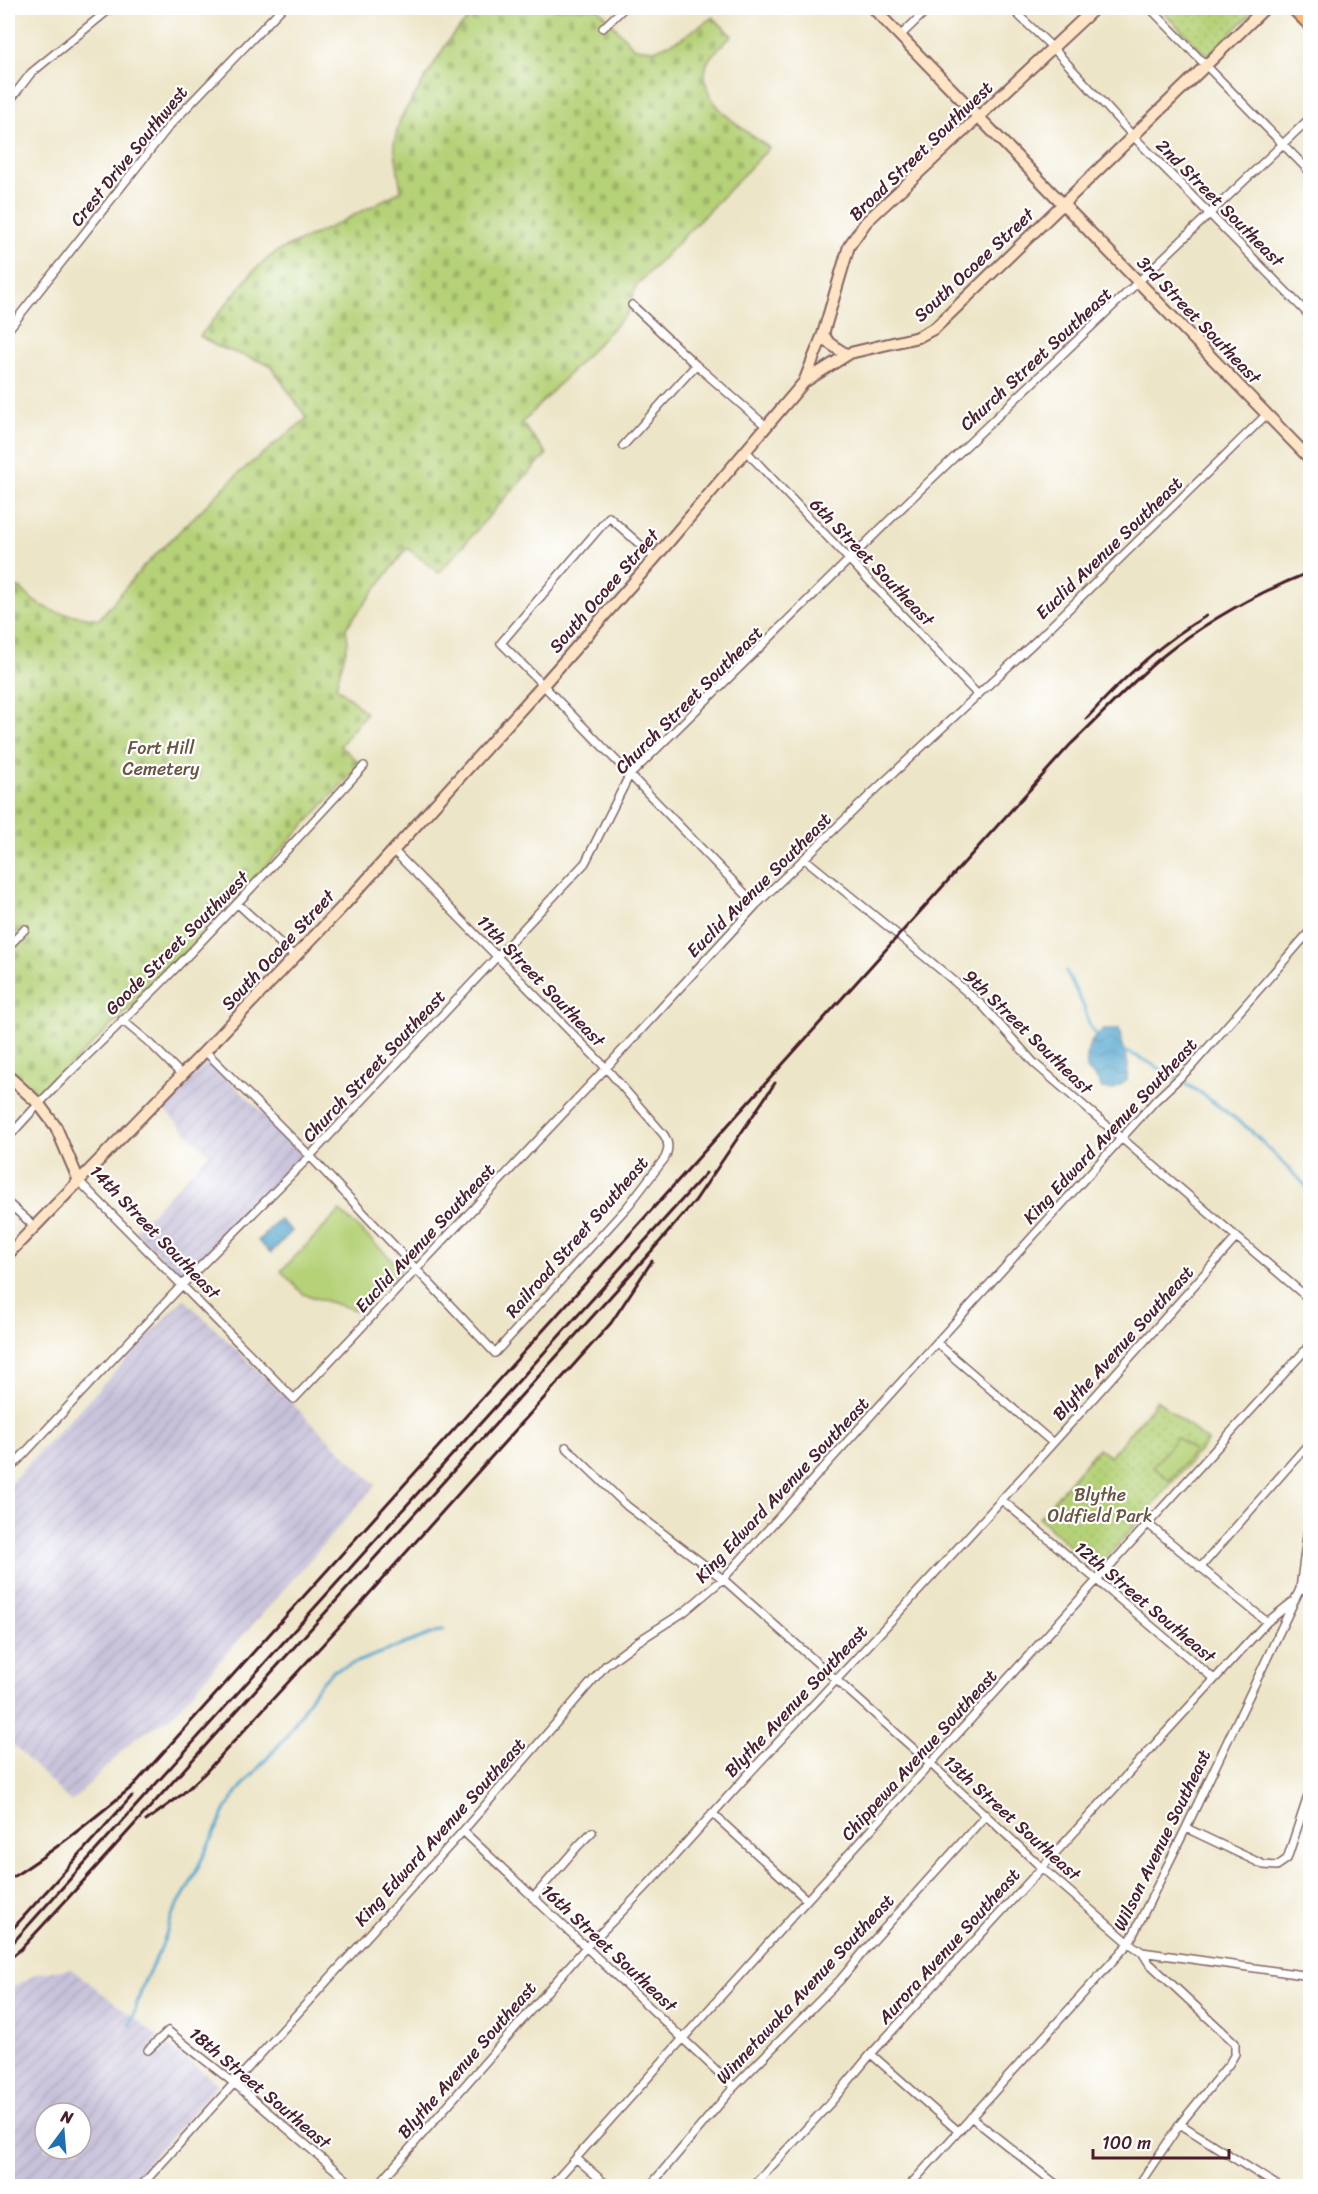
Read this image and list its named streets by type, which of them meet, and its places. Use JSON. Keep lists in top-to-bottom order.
{
  "streets": {
    "street": [
      "Broad Street Southwest",
      "Crest Drive Southwest",
      "2nd Street Southeast",
      "South Ocoee Street",
      "3rd Street Southeast",
      "Church Street Southeast",
      "Euclid Avenue Southeast",
      "6th Street Southeast",
      "Goode Street Southwest",
      "11th Street Southeast",
      "9th Street Southeast",
      "King Edward Avenue Southeast",
      "14th Street Southeast",
      "Railroad Street Southeast",
      "Blythe Avenue Southeast",
      "12th Street Southeast",
      "Chippewa Avenue Southeast",
      "13th Street Southeast",
      "Wilson Avenue Southeast",
      "Aurora Avenue Southeast",
      "16th Street Southeast",
      "Winnetawaka Avenue Southeast",
      "18th Street Southeast"
    ]
  },
  "crossings": [
    ["Broad Street Southwest", "2nd Street Southeast"],
    ["Broad Street Southwest", "South Ocoee Street"],
    ["Broad Street Southwest", "3rd Street Southeast"],
    ["2nd Street Southeast", "South Ocoee Street"],
    ["2nd Street Southeast", "Church Street Southeast"],
    ["South Ocoee Street", "3rd Street Southeast"],
    ["South Ocoee Street", "6th Street Southeast"],
    ["South Ocoee Street", "11th Street Southeast"],
    ["South Ocoee Street", "14th Street Southeast"],
    ["3rd Street Southeast", "Church Street Southeast"],
    ["3rd Street Southeast", "Euclid Avenue Southeast"],
    ["Church Street Southeast", "6th Street Southeast"],
    ["Church Street Southeast", "11th Street Southeast"],
    ["Church Street Southeast", "14th Street Southeast"],
    ["Euclid Avenue Southeast", "6th Street Southeast"],
    ["Euclid Avenue Southeast", "11th Street Southeast"],
    ["Euclid Avenue Southeast", "9th Street Southeast"],
    ["Euclid Avenue Southeast", "14th Street Southeast"],
    ["Euclid Avenue Southeast", "Railroad Street Southeast"],
    ["Goode Street Southwest", "14th Street Southeast"],
    ["11th Street Southeast", "Railroad Street Southeast"],
    ["9th Street Southeast", "King Edward Avenue Southeast"],
    ["9th Street Southeast", "Blythe Avenue Southeast"],
    ["King Edward Avenue Southeast", "13th Street Southeast"],
    ["King Edward Avenue Southeast", "16th Street Southeast"],
    ["King Edward Avenue Southeast", "18th Street Southeast"],
    ["Blythe Avenue Southeast", "12th Street Southeast"],
    ["Blythe Avenue Southeast", "13th Street Southeast"],
    ["Blythe Avenue Southeast", "16th Street Southeast"],
    ["12th Street Southeast", "Chippewa Avenue Southeast"],
    ["12th Street Southeast", "Aurora Avenue Southeast"],
    ["Chippewa Avenue Southeast", "13th Street Southeast"],
    ["Chippewa Avenue Southeast", "16th Street Southeast"],
    ["13th Street Southeast", "Wilson Avenue Southeast"],
    ["13th Street Southeast", "Aurora Avenue Southeast"],
    ["13th Street Southeast", "Winnetawaka Avenue Southeast"],
    ["Wilson Avenue Southeast", "Aurora Avenue Southeast"],
    ["16th Street Southeast", "Winnetawaka Avenue Southeast"]
  ],
  "parks": ["Fort Hill Cemetery", "Blythe Oldfield Park"],
  "scale_bar": "100 m",
  "north": "top"
}
